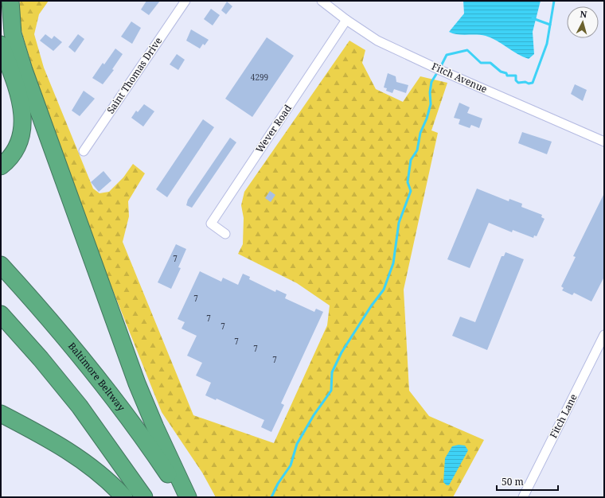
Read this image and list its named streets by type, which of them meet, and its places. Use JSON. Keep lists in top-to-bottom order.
{
  "streets": {
    "highway": ["Baltimore Beltway"],
    "street": [
      "Saint Thomas Drive",
      "Fitch Avenue",
      "Wever Road",
      "Fitch Lane"
    ]
  },
  "crossings": [
    ["Fitch Avenue", "Wever Road"]
  ],
  "house_numbers": [
    "4299",
    "7",
    "7",
    "7",
    "7",
    "7",
    "7",
    "7"
  ],
  "scale_bar": "50 m",
  "north": "top"
}
